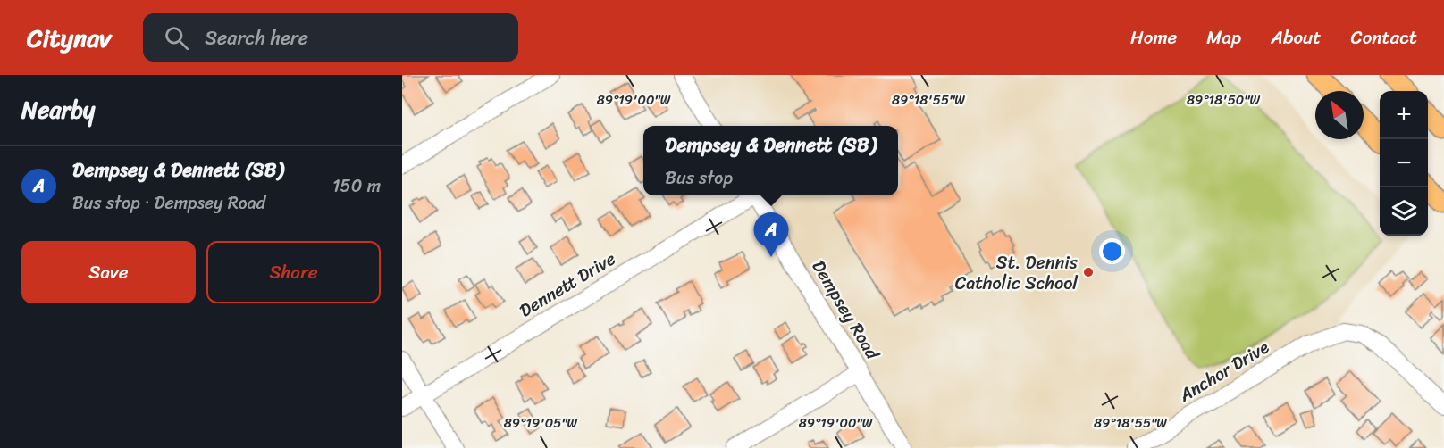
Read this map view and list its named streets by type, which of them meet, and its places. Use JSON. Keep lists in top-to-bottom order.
{
  "streets": {
    "street": ["Dennett Drive", "Dempsey Road", "Anchor Drive"]
  },
  "places": ["St. Dennis Catholic School"],
  "north": "top left",
  "page": {
    "header": "Citynav",
    "search": "Search here",
    "nav": [
      "Home",
      "Map",
      "About",
      "Contact"
    ],
    "heading": "Nearby",
    "map_buttons": ["+", "−"],
    "popup": ["Dempsey & Dennett (SB)", "Bus stop"],
    "list": [
      {
        "mark": "A",
        "name": "Dempsey & Dennett (SB)",
        "note": "Bus stop · Dempsey Road",
        "value": "150 m"
      }
    ],
    "pins": "A",
    "buttons": ["Save", "Share"]
  },
  "coordinates": [
    "89°19'00\"W",
    "89°18'55\"W",
    "89°18'50\"W",
    "89°19'05\"W"
  ]
}
